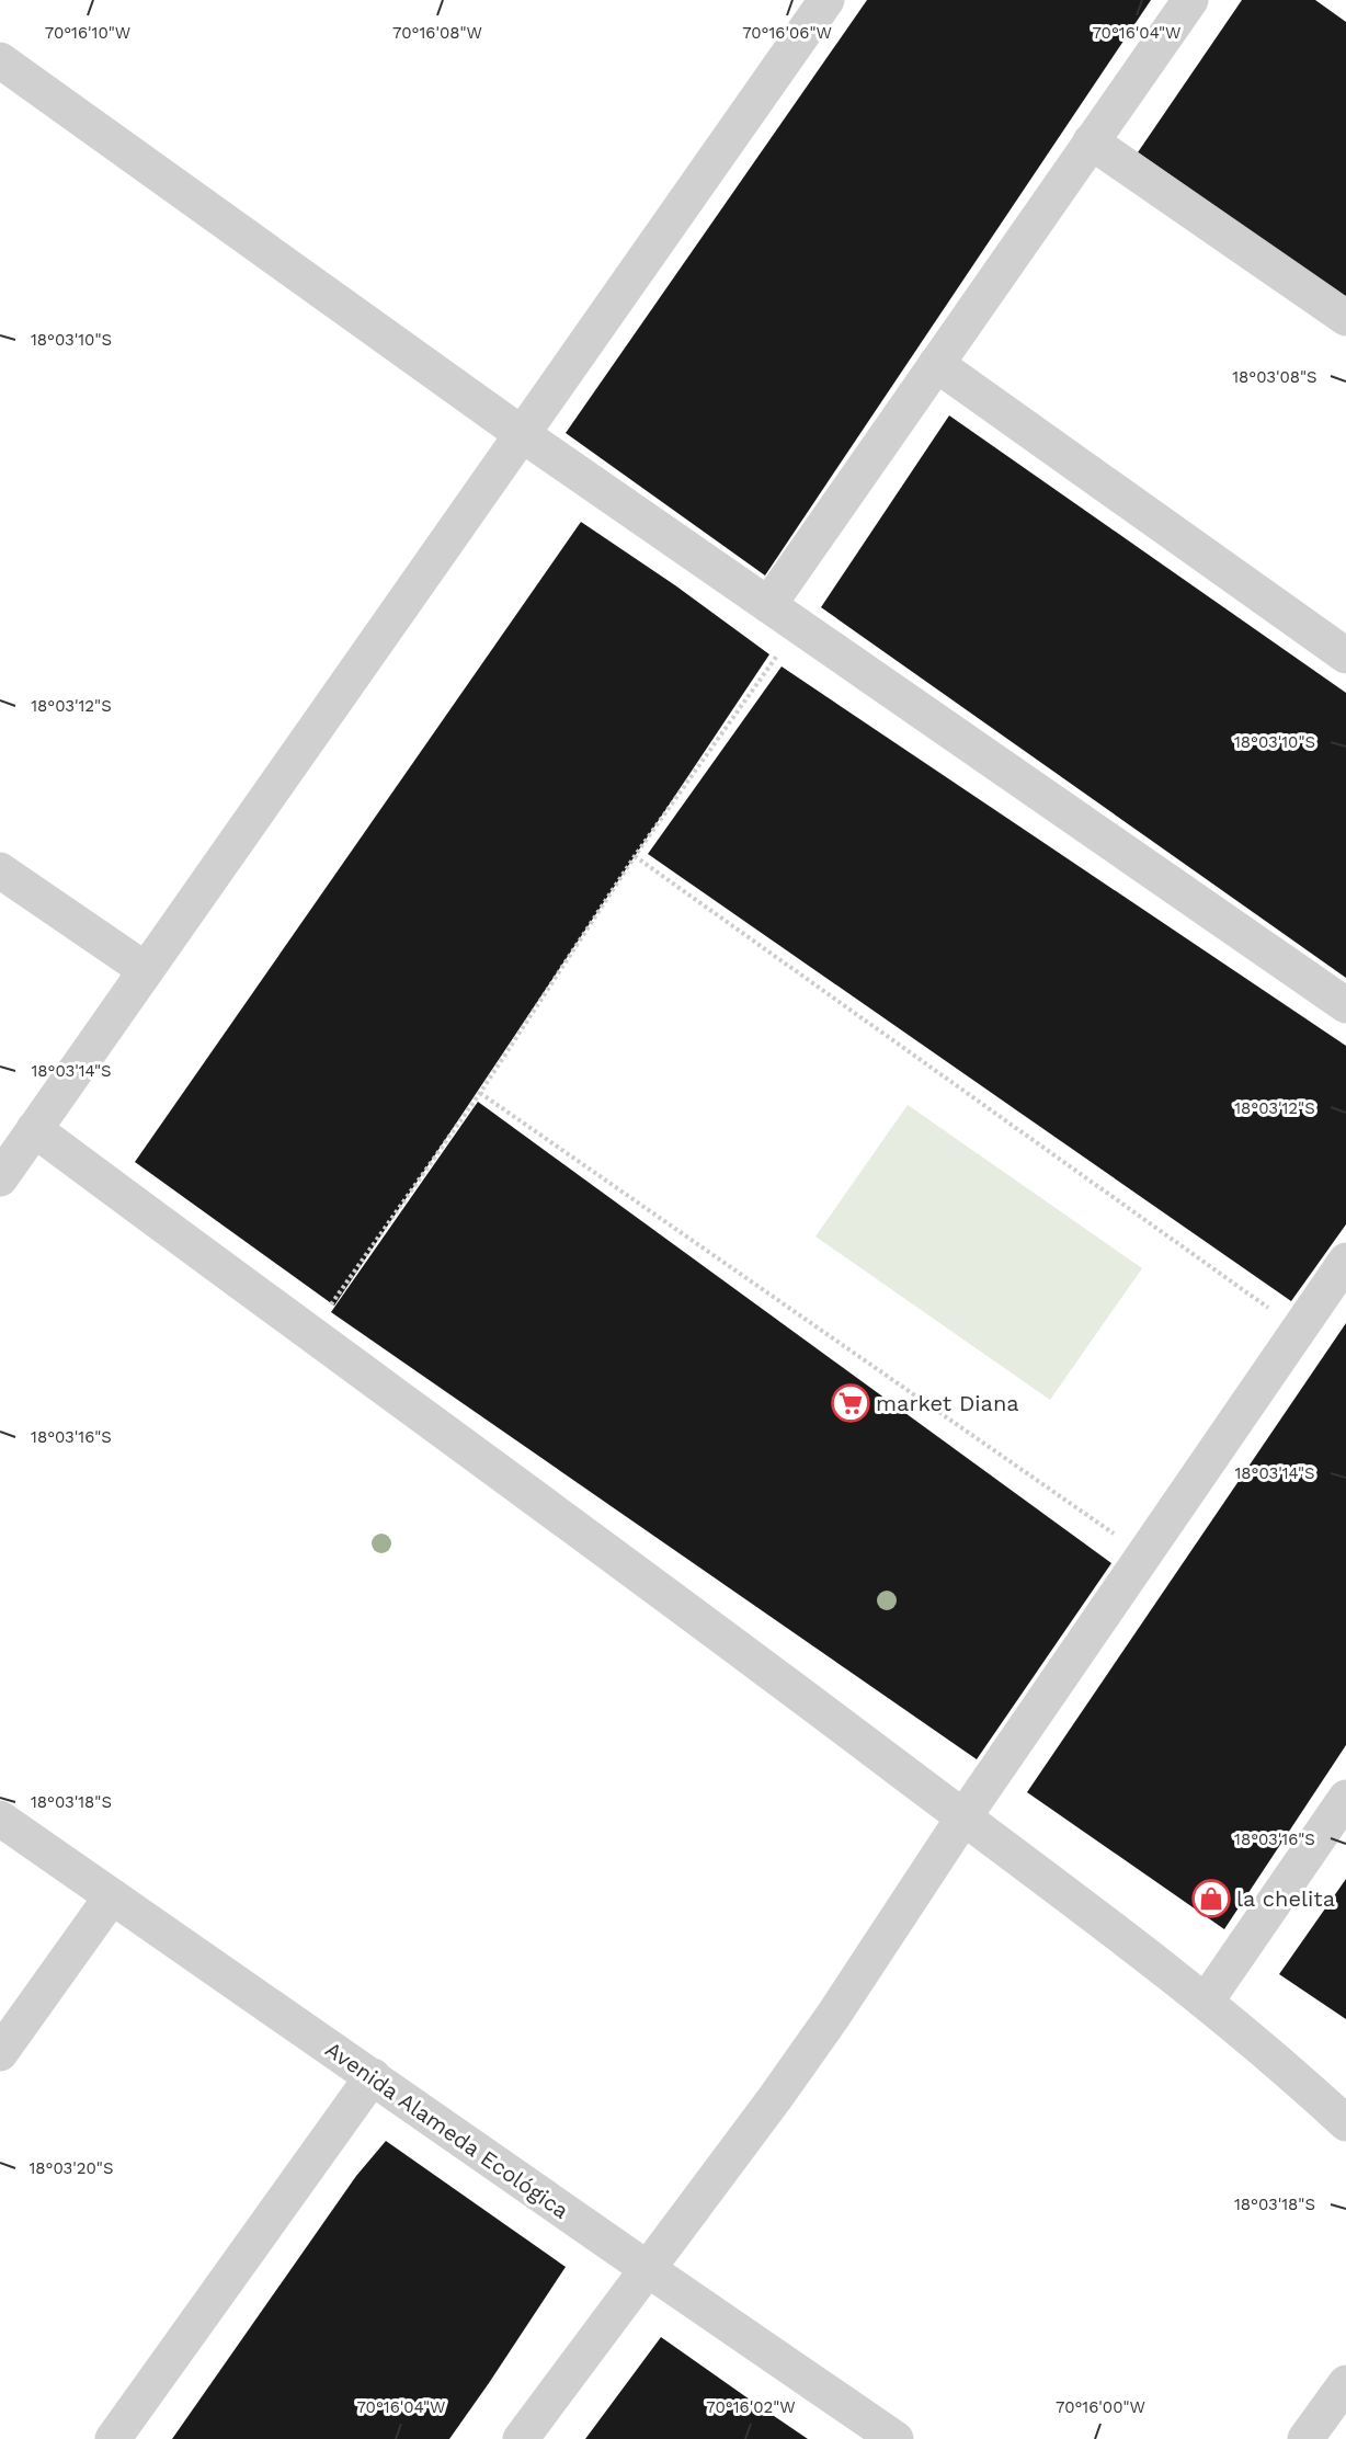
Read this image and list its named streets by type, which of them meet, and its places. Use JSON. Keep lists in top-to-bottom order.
{
  "streets": {
    "street": ["Avenida Alameda Ecológica"]
  },
  "places": {
    "supermarket": ["market Diana"],
    "shop": ["la chelita"]
  },
  "coordinates": [
    "70°16'10\"W",
    "70°16'08\"W",
    "70°16'06\"W",
    "70°16'04\"W",
    "18°03'10\"S",
    "18°03'08\"S",
    "18°03'12\"S",
    "18°03'14\"S",
    "18°03'16\"S",
    "18°03'18\"S",
    "18°03'20\"S",
    "70°16'02\"W",
    "70°16'00\"W"
  ]
}
